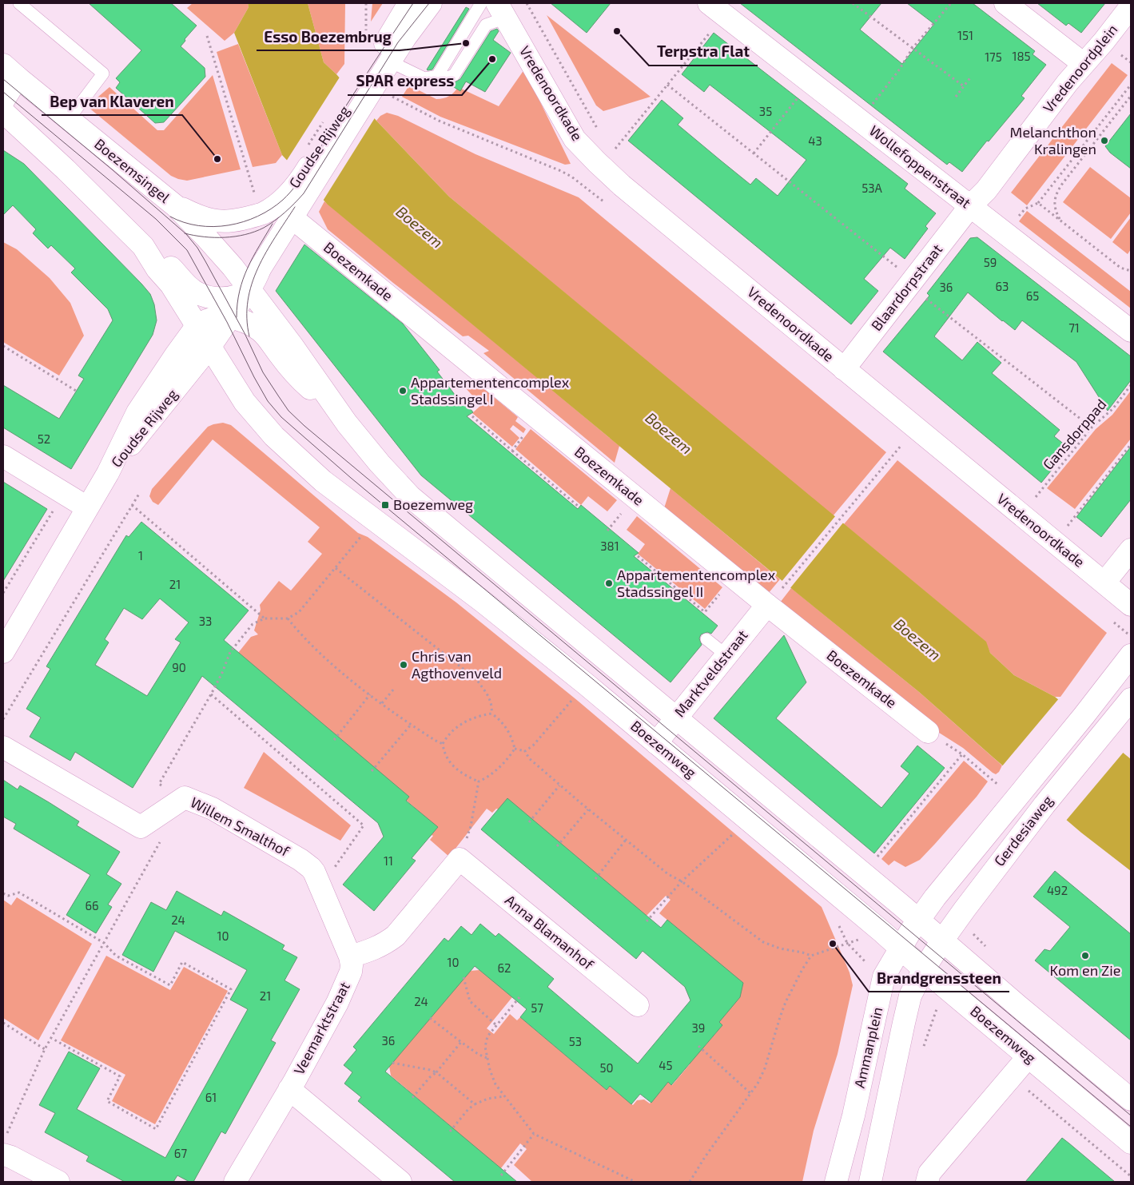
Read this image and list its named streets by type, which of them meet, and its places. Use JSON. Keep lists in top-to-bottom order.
{
  "streets": {
    "street": [
      "Vredenoordplein",
      "Vredenoordkade",
      "Goudse Rijweg",
      "Wollefoppenstraat",
      "Boezemsingel",
      "Boezemkade",
      "Blaardorpstraat",
      "Marktveldstraat",
      "Boezemweg",
      "Willem Smalthof",
      "Gerdesiaweg",
      "Anna Blamanhof",
      "Veemarktstraat",
      "Ammanplein"
    ],
    "path": ["Gansdorppad"]
  },
  "crossings": [
    ["Vredenoordplein", "Wollefoppenstraat"],
    ["Vredenoordplein", "Blaardorpstraat"],
    ["Vredenoordkade", "Blaardorpstraat"],
    ["Goudse Rijweg", "Boezemsingel"],
    ["Goudse Rijweg", "Boezemkade"],
    ["Goudse Rijweg", "Boezemweg"],
    ["Wollefoppenstraat", "Blaardorpstraat"],
    ["Boezemkade", "Marktveldstraat"],
    ["Marktveldstraat", "Boezemweg"],
    ["Boezemweg", "Gerdesiaweg"],
    ["Boezemweg", "Ammanplein"],
    ["Willem Smalthof", "Veemarktstraat"],
    ["Gerdesiaweg", "Ammanplein"]
  ],
  "water": ["Boezem"],
  "places": {
    "other": [
      "Terpstra Flat",
      "Esso Boezembrug",
      "SPAR express",
      "Melanchthon Kralingen",
      "Bep van Klaveren",
      "Appartementencomplex Stadssingel I",
      "Appartementencomplex Stadssingel II",
      "Chris van Agthovenveld",
      "Brandgrenssteen",
      "Kom en Zie"
    ],
    "transit": ["Boezemweg"]
  },
  "house_numbers": [
    "151",
    "185",
    "175",
    "35",
    "43",
    "53A",
    "59",
    "63",
    "36",
    "65",
    "71",
    "52",
    "381",
    "1",
    "21",
    "33",
    "90",
    "11",
    "492",
    "66",
    "24",
    "10",
    "10",
    "62",
    "21",
    "24",
    "57",
    "39",
    "36",
    "53",
    "45",
    "50",
    "61",
    "67"
  ]
}
